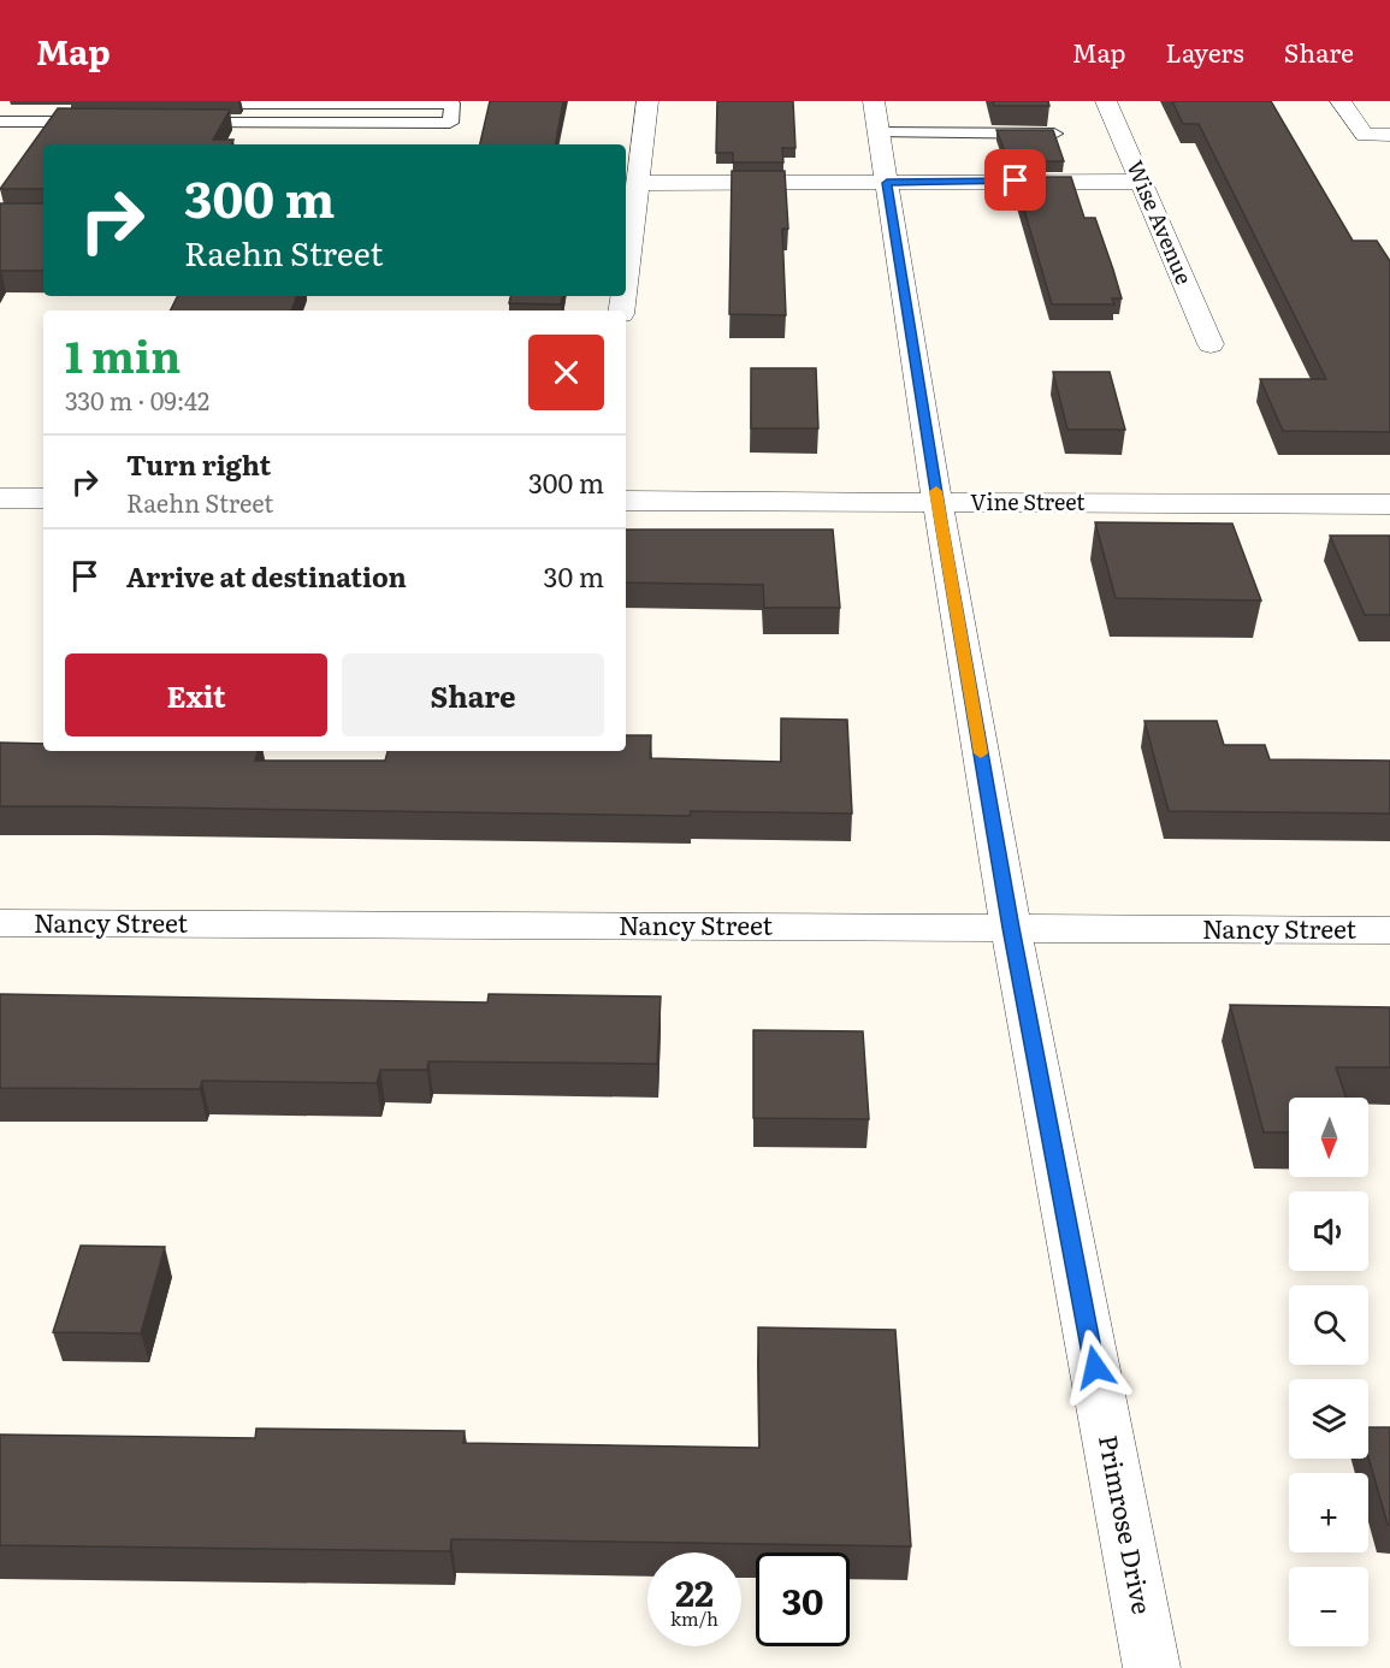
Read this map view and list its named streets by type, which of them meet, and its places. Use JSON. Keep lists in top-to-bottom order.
{
  "streets": {
    "street": [
      "Wise Avenue",
      "Vine Street",
      "Nancy Street",
      "Primrose Drive"
    ]
  },
  "crossings": [
    ["Vine Street", "Primrose Drive"],
    ["Nancy Street", "Primrose Drive"]
  ],
  "north": "bottom",
  "page": {
    "header": "Map",
    "nav": ["Map", "Layers", "Share"],
    "turn": ["300 m", "Raehn Street"],
    "heading": ["1 min", "330 m · 09:42"],
    "list": [
      {
        "name": "Turn right",
        "note": "Raehn Street",
        "value": "300 m"
      },
      {
        "name": "Arrive at destination",
        "value": "30 m"
      }
    ],
    "buttons": ["Exit", "Share"],
    "map_buttons": ["+", "−"],
    "speed": "22 km/h",
    "limit": "30"
  }
}
